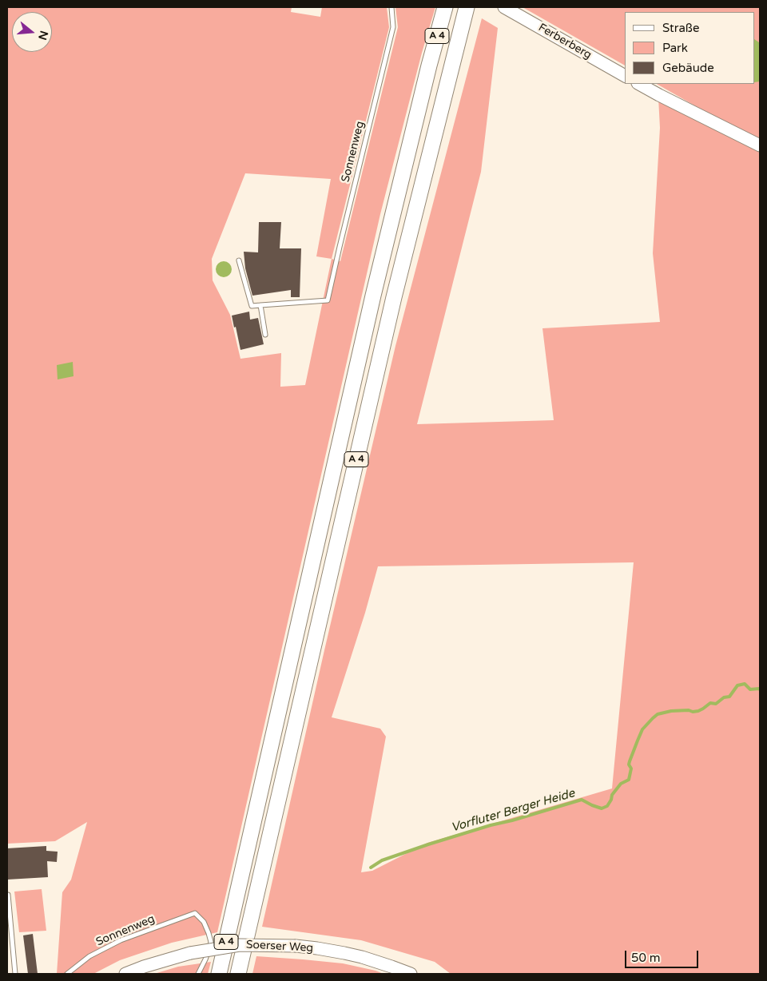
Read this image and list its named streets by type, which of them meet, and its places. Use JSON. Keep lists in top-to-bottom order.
{
  "streets": {
    "highway": ["A 4"],
    "main road": ["Ferberberg", "Soerser Weg"],
    "lane": ["Sonnenweg"]
  },
  "water": ["Vorfluter Berger Heide"],
  "legend": ["Straße", "Park", "Gebäude"],
  "scale_bar": "50 m",
  "north": "right"
}
